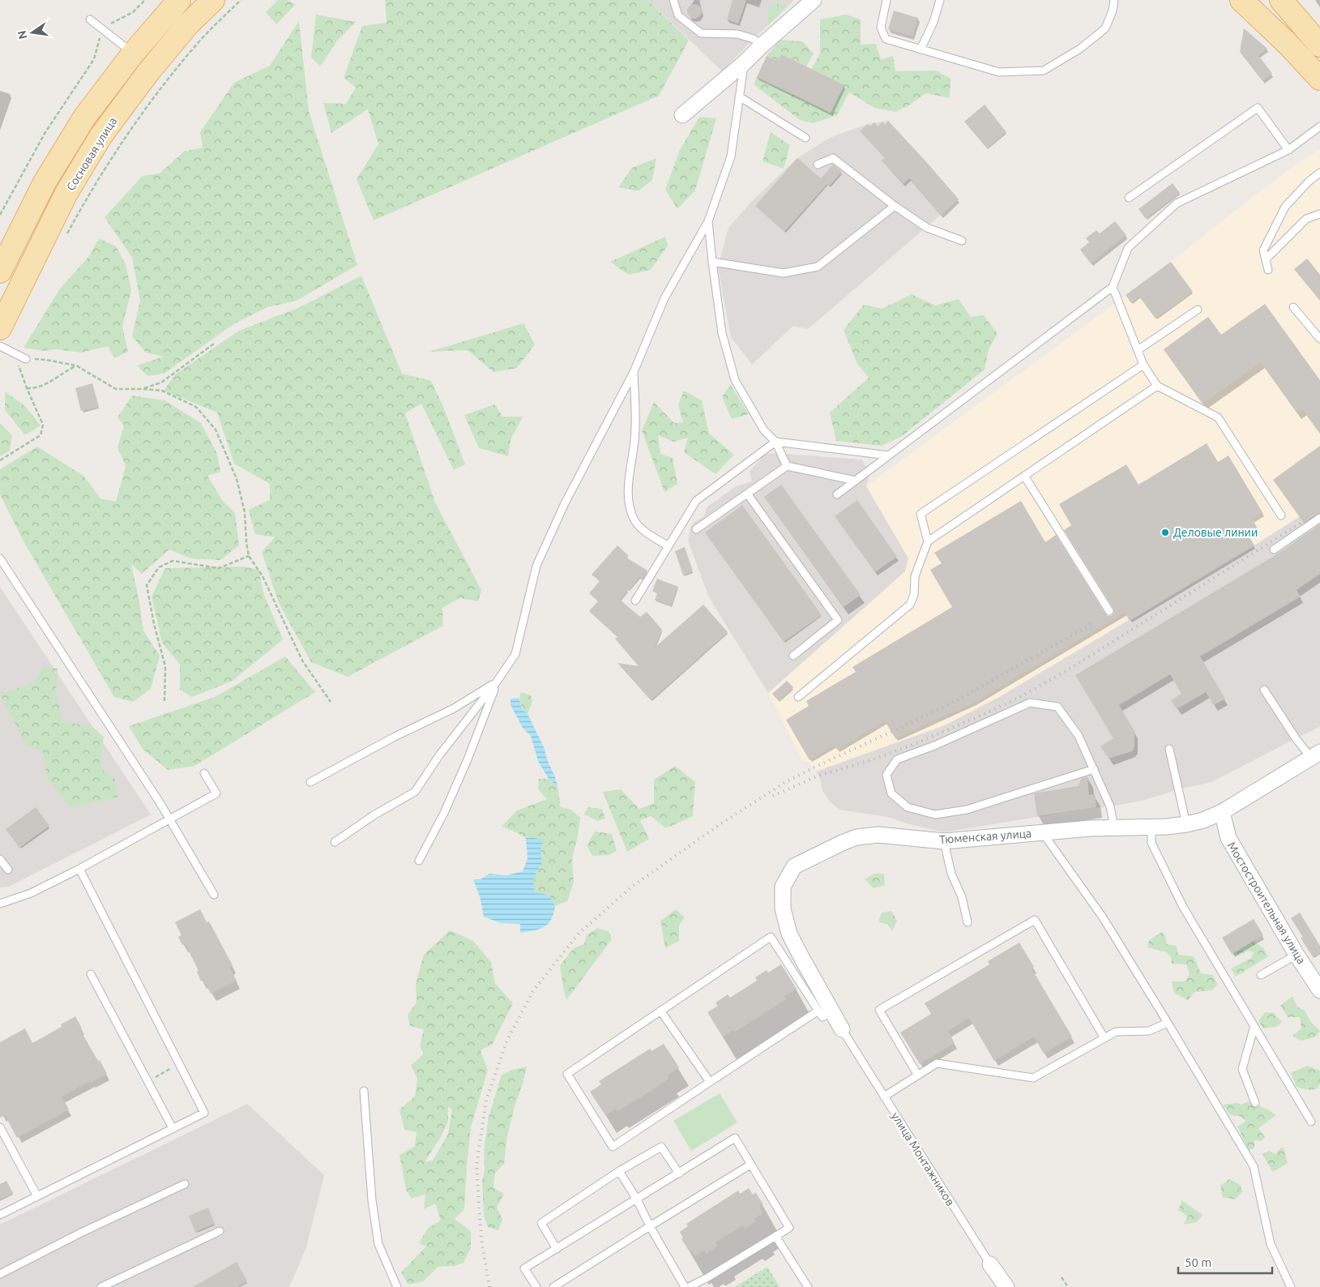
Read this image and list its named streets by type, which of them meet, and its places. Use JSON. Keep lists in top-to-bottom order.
{
  "streets": {
    "main road": ["Сосновая улица"],
    "street": ["Тюменская улица", "Мостостроительная улица", "улица Монтажников"]
  },
  "crossings": [
    ["Тюменская улица", "Мостостроительная улица"],
    ["Тюменская улица", "улица Монтажников"]
  ],
  "places": ["Деловые линии"],
  "scale_bar": "50 m",
  "north": "left"
}
